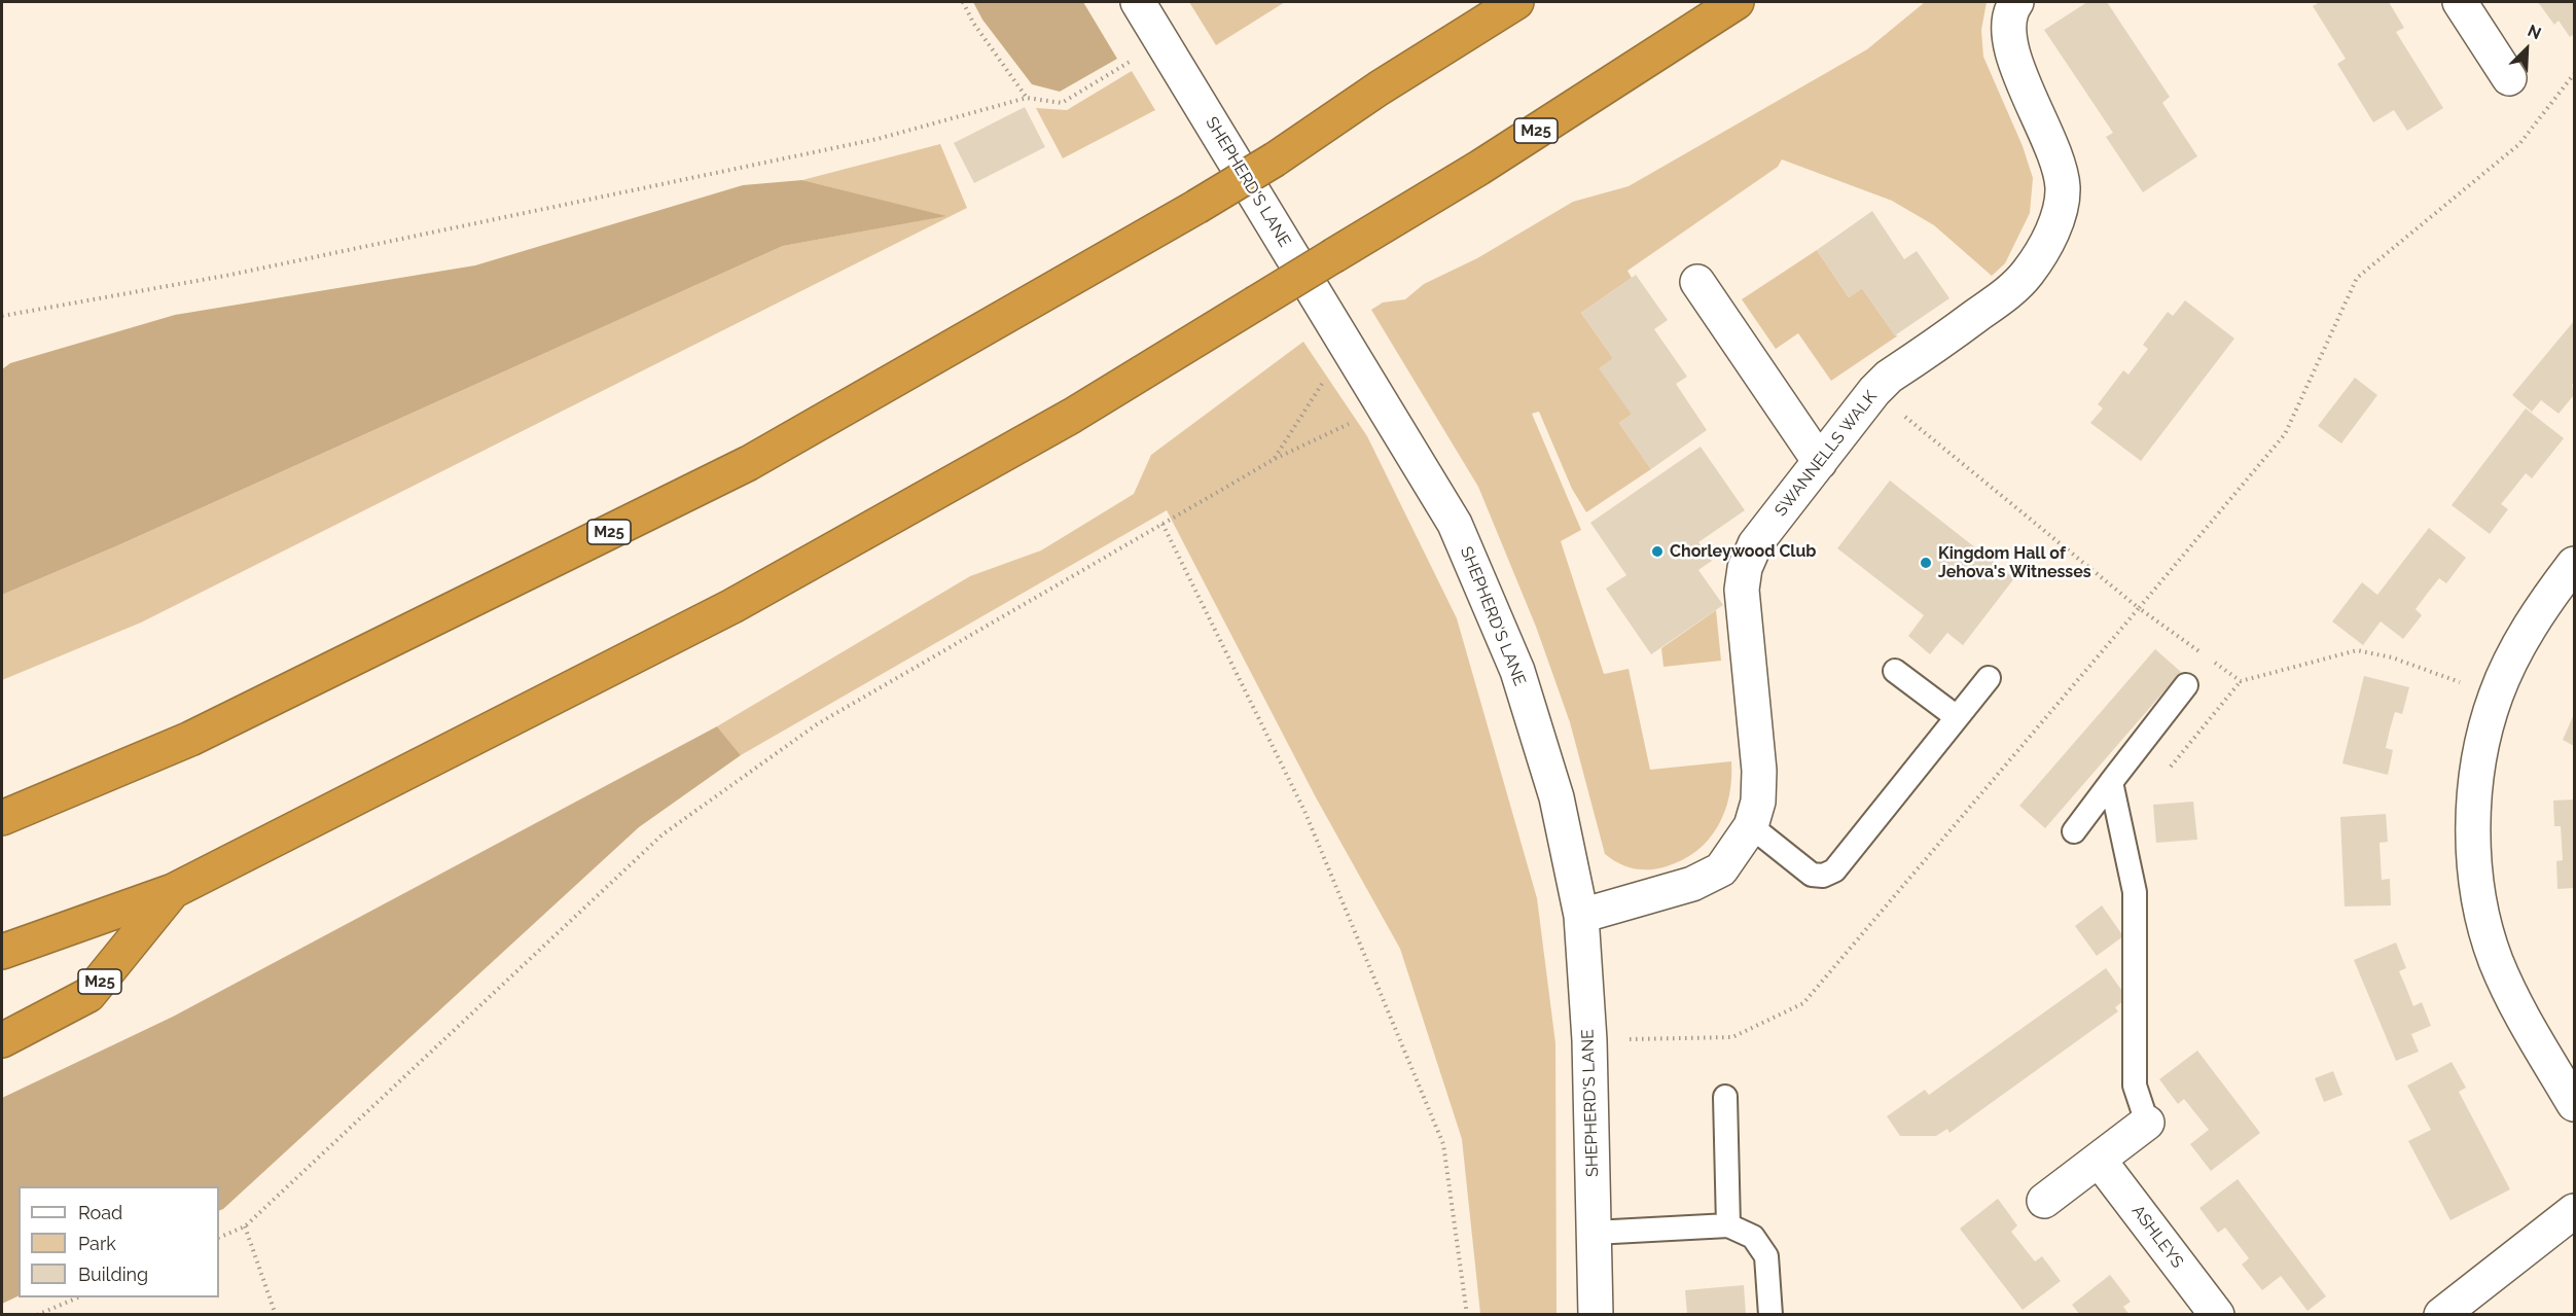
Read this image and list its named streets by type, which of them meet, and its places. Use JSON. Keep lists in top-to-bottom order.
{
  "streets": {
    "highway": ["M25"],
    "street": ["SHEPHERD'S LANE", "SWANNELLS WALK", "ASHLEYS"]
  },
  "crossings": [
    ["SHEPHERD'S LANE", "SWANNELLS WALK"]
  ],
  "places": ["Chorleywood Club", "Kingdom Hall of Jehova's Witnesses"],
  "legend": ["Road", "Park", "Building"],
  "north": "top right"
}
